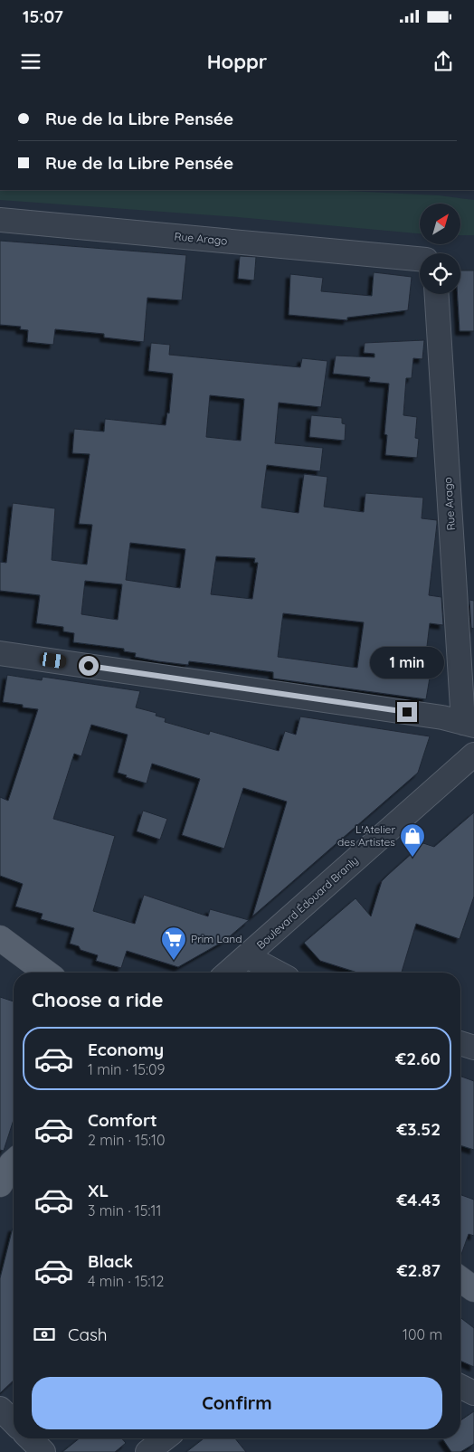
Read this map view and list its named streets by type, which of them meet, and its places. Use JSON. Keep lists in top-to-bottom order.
{
  "streets": {
    "street": ["Rue Arago", "Boulevard Édouard Branly"]
  },
  "places": {
    "shop": ["L'Atelier des Artistes"],
    "supermarket": ["Prim Land"]
  },
  "north": "top right",
  "page": {
    "status": "15:07",
    "header": "Hoppr",
    "banner": ["Rue de la Libre Pensée", "Rue de la Libre Pensée"],
    "bubble": "1 min",
    "heading": "Choose a ride",
    "list": [
      {
        "name": "Economy",
        "note": "1 min · 15:09",
        "value": "€2.60"
      },
      {
        "name": "Comfort",
        "note": "2 min · 15:10",
        "value": "€3.52"
      },
      {
        "name": "XL",
        "note": "3 min · 15:11",
        "value": "€4.43"
      },
      {
        "name": "Black",
        "note": "4 min · 15:12",
        "value": "€2.87"
      }
    ],
    "pay": ["Cash", "100 m"],
    "buttons": "Confirm"
  }
}
